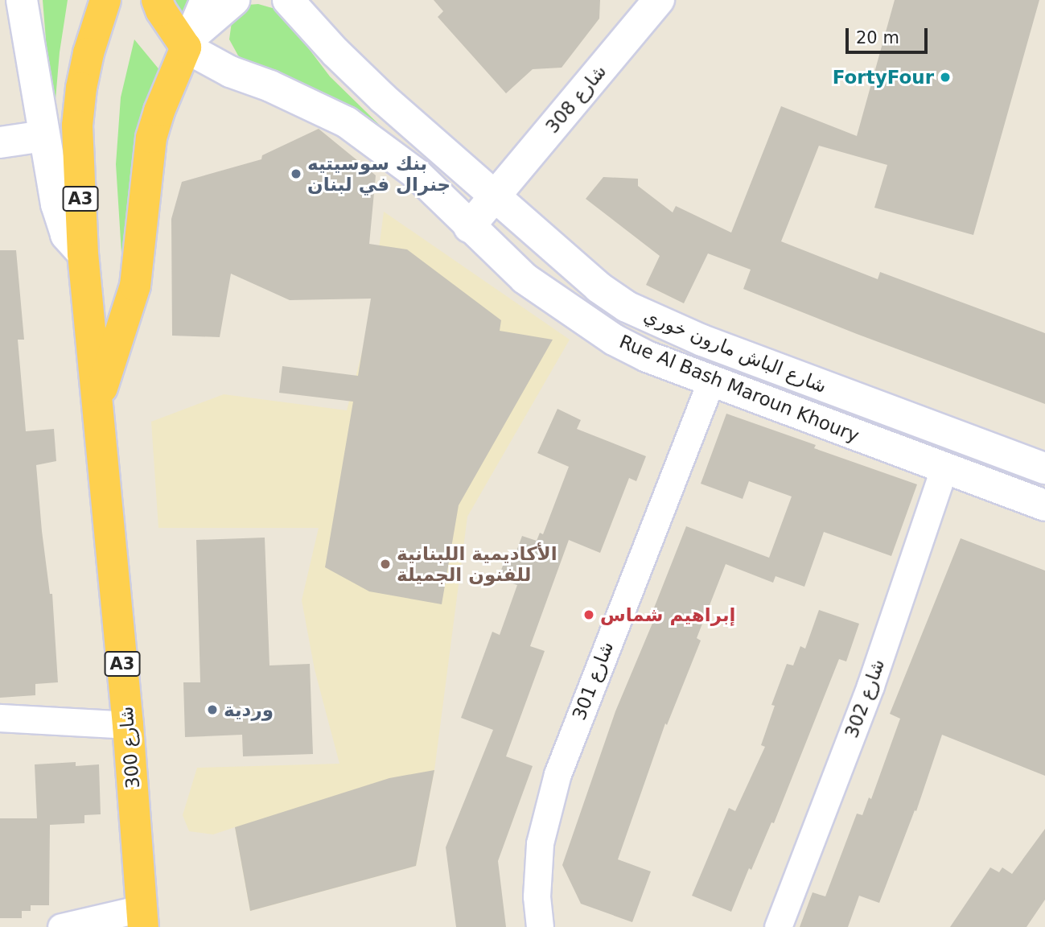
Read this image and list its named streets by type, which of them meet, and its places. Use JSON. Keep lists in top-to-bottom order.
{
  "streets": {
    "highway": ["A3", "شارع 300"],
    "main road": ["شارع 308", "شارع الباش مارون خوري", "Rue Al Bash Maroun Khoury"],
    "street": ["شارع 301", "شارع 302"]
  },
  "crossings": [
    ["شارع 308", "شارع الباش مارون خوري"],
    ["شارع 308", "Rue Al Bash Maroun Khoury"],
    ["A3", "شارع 300"],
    ["Rue Al Bash Maroun Khoury", "شارع 301"],
    ["Rue Al Bash Maroun Khoury", "شارع 302"]
  ],
  "places": [
    "FortyFour",
    "بنك سوسيتيه جنرال في لبنان",
    "الأكاديمية اللبنانية للفنون الجميلة",
    "إبراهيم شماس",
    "وردية"
  ],
  "scale_bar": "20 m"
}
